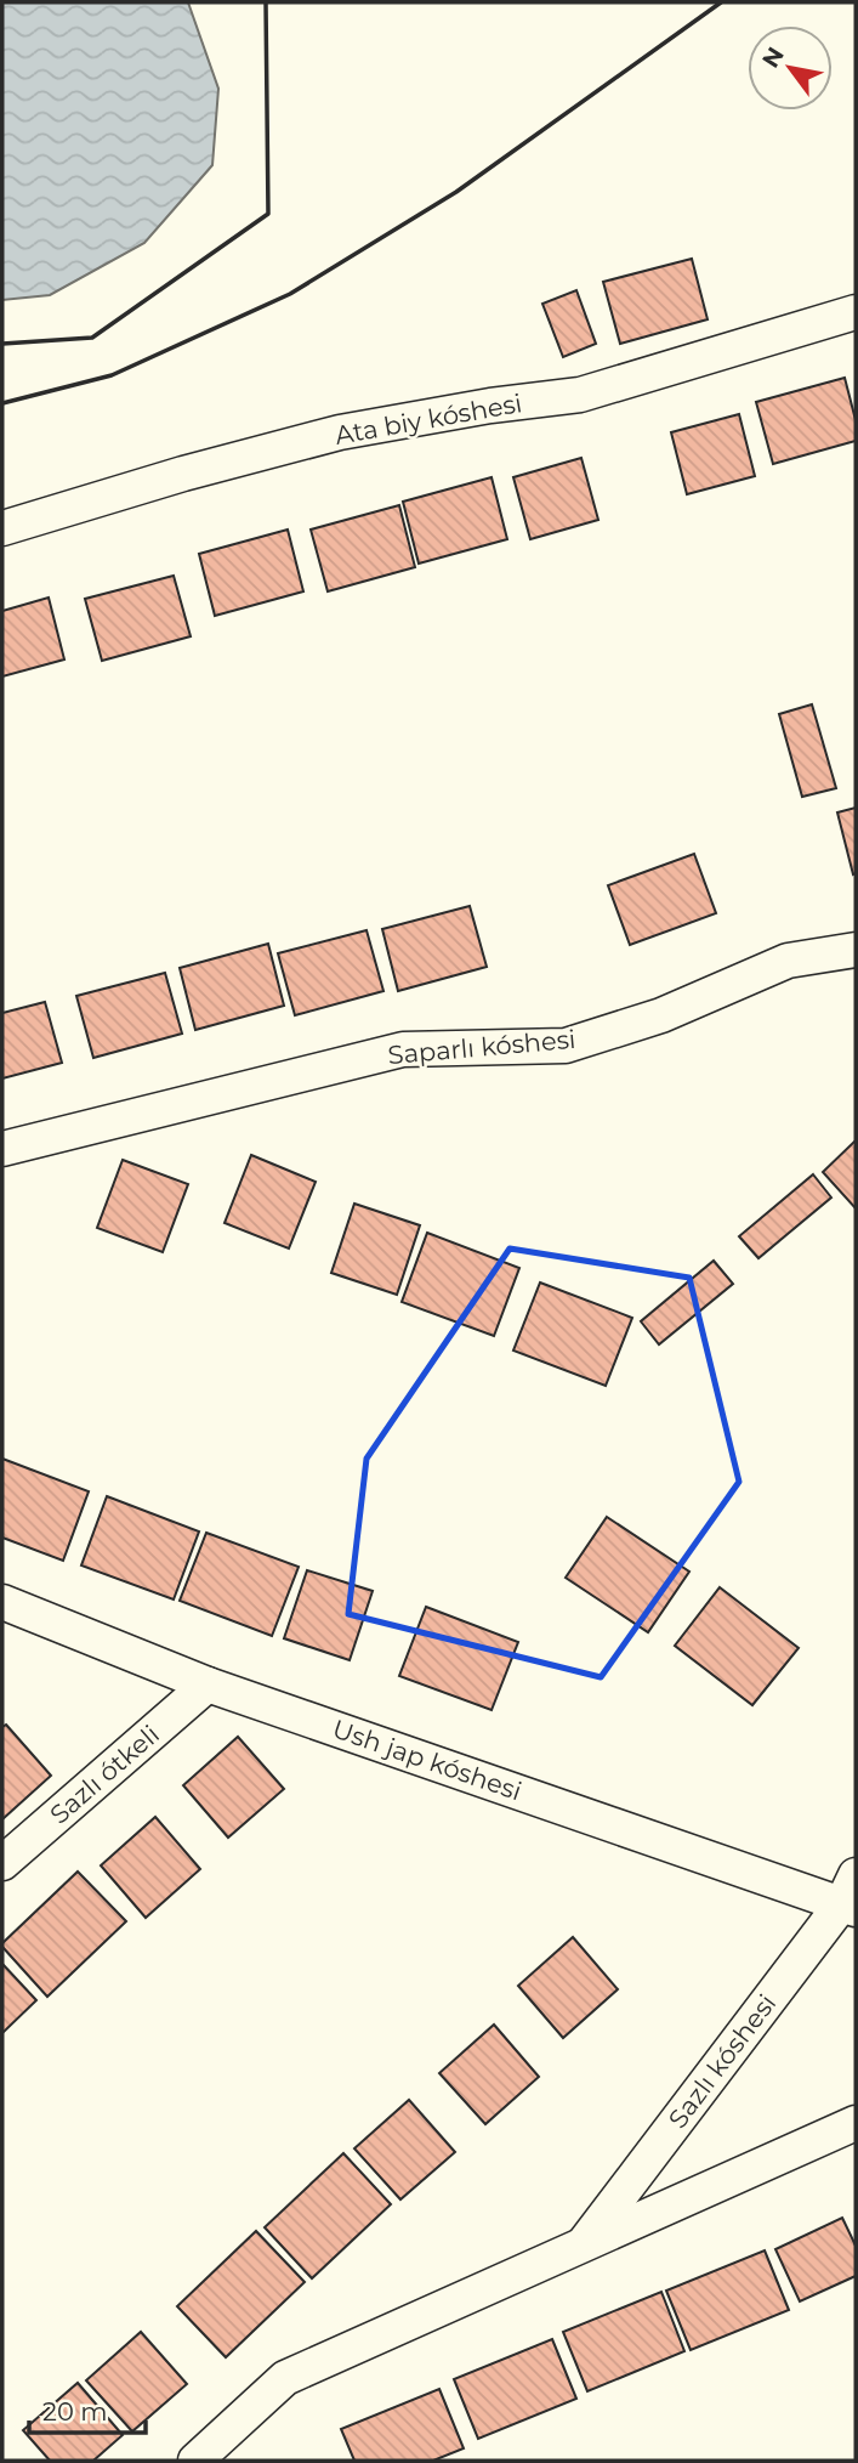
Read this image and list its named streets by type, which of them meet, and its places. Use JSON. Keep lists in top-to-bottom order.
{
  "streets": {
    "street": [
      "Ata biy kóshesi",
      "Saparlı kóshesi",
      "Ush jap kóshesi",
      "Sazlı ótkeli",
      "Sazlı kóshesi"
    ]
  },
  "crossings": [
    ["Ush jap kóshesi", "Sazlı ótkeli"],
    ["Ush jap kóshesi", "Sazlı kóshesi"]
  ],
  "scale_bar": "20 m",
  "north": "top left"
}
